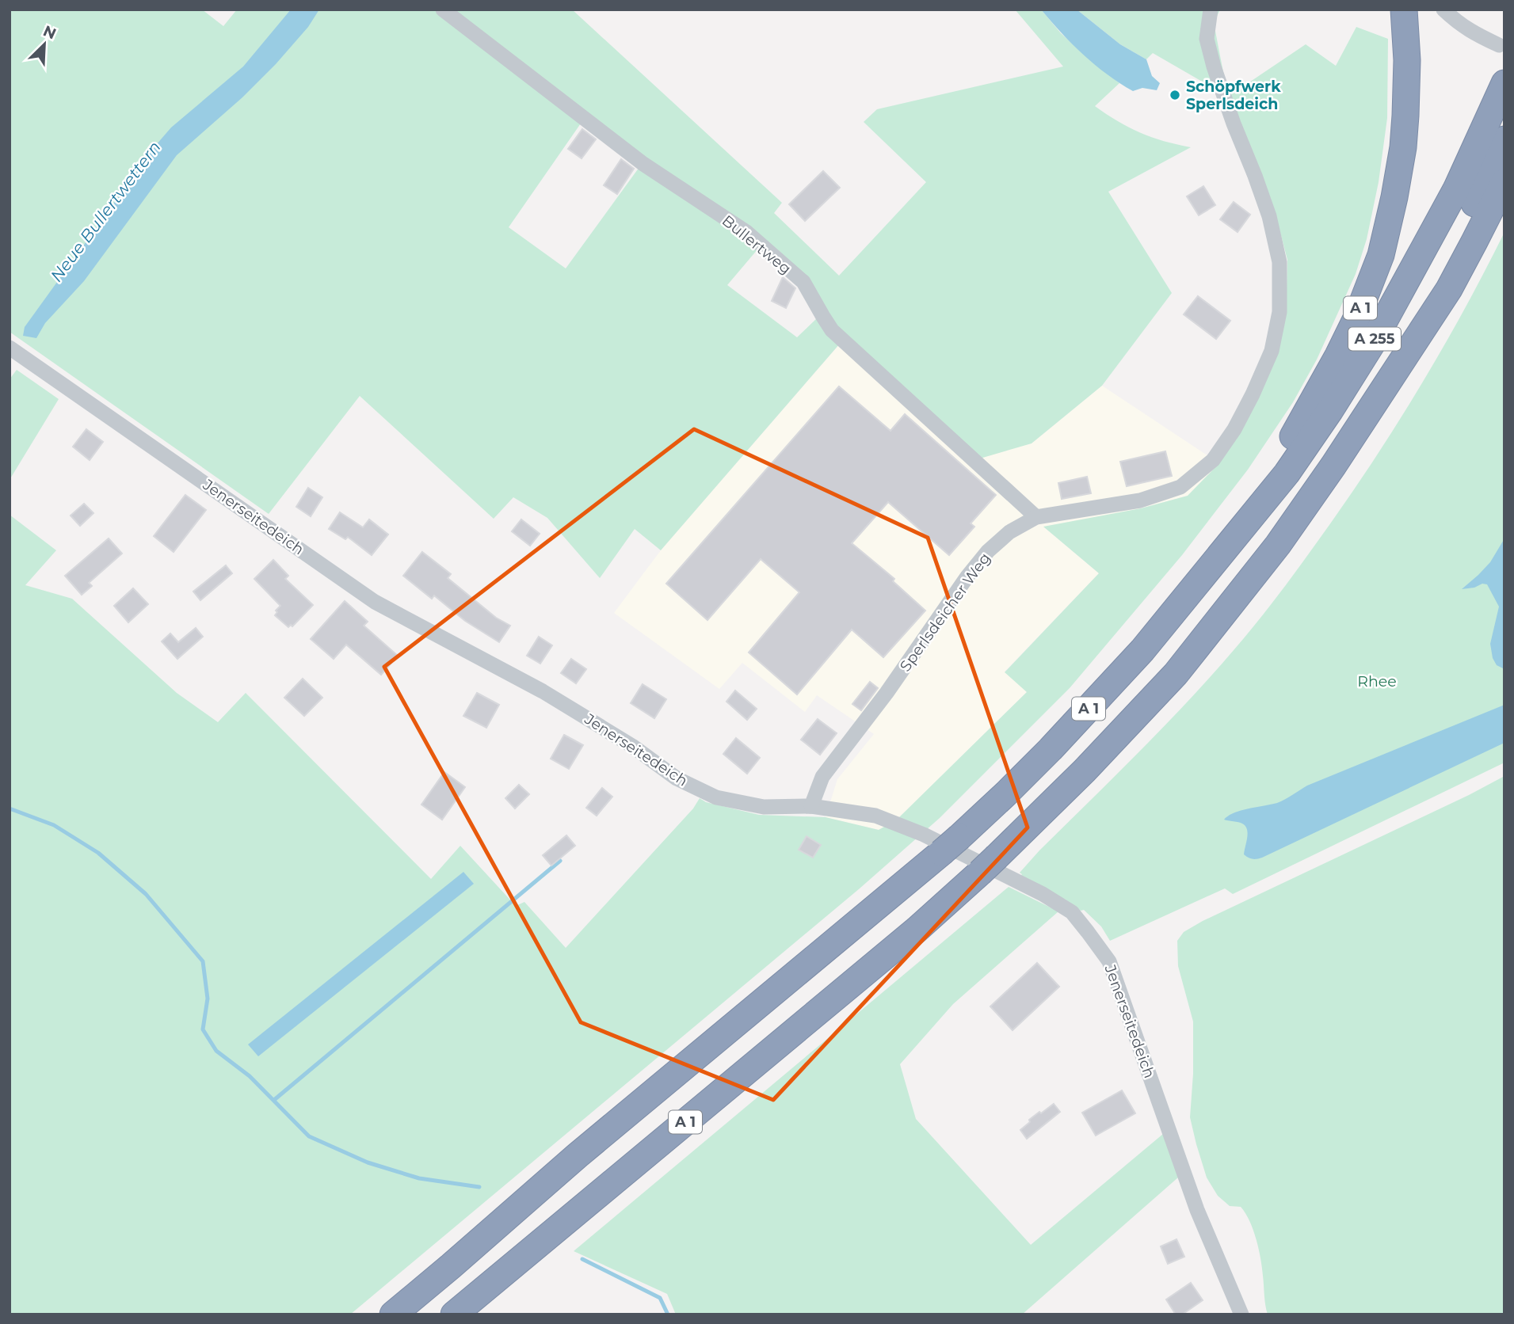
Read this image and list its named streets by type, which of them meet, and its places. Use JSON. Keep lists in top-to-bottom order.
{
  "streets": {
    "highway": ["A 1", "A 255"],
    "street": ["Bullertweg", "Jenerseitedeich", "Sperlsdeicher Weg"]
  },
  "crossings": [
    ["Bullertweg", "Sperlsdeicher Weg"],
    ["A 1", "A 255"],
    ["Jenerseitedeich", "Sperlsdeicher Weg"]
  ],
  "water": ["Neue Bullertwettern"],
  "parks": ["Rhee"],
  "places": ["Schöpfwerk Sperlsdeich"],
  "north": "top right"
}
